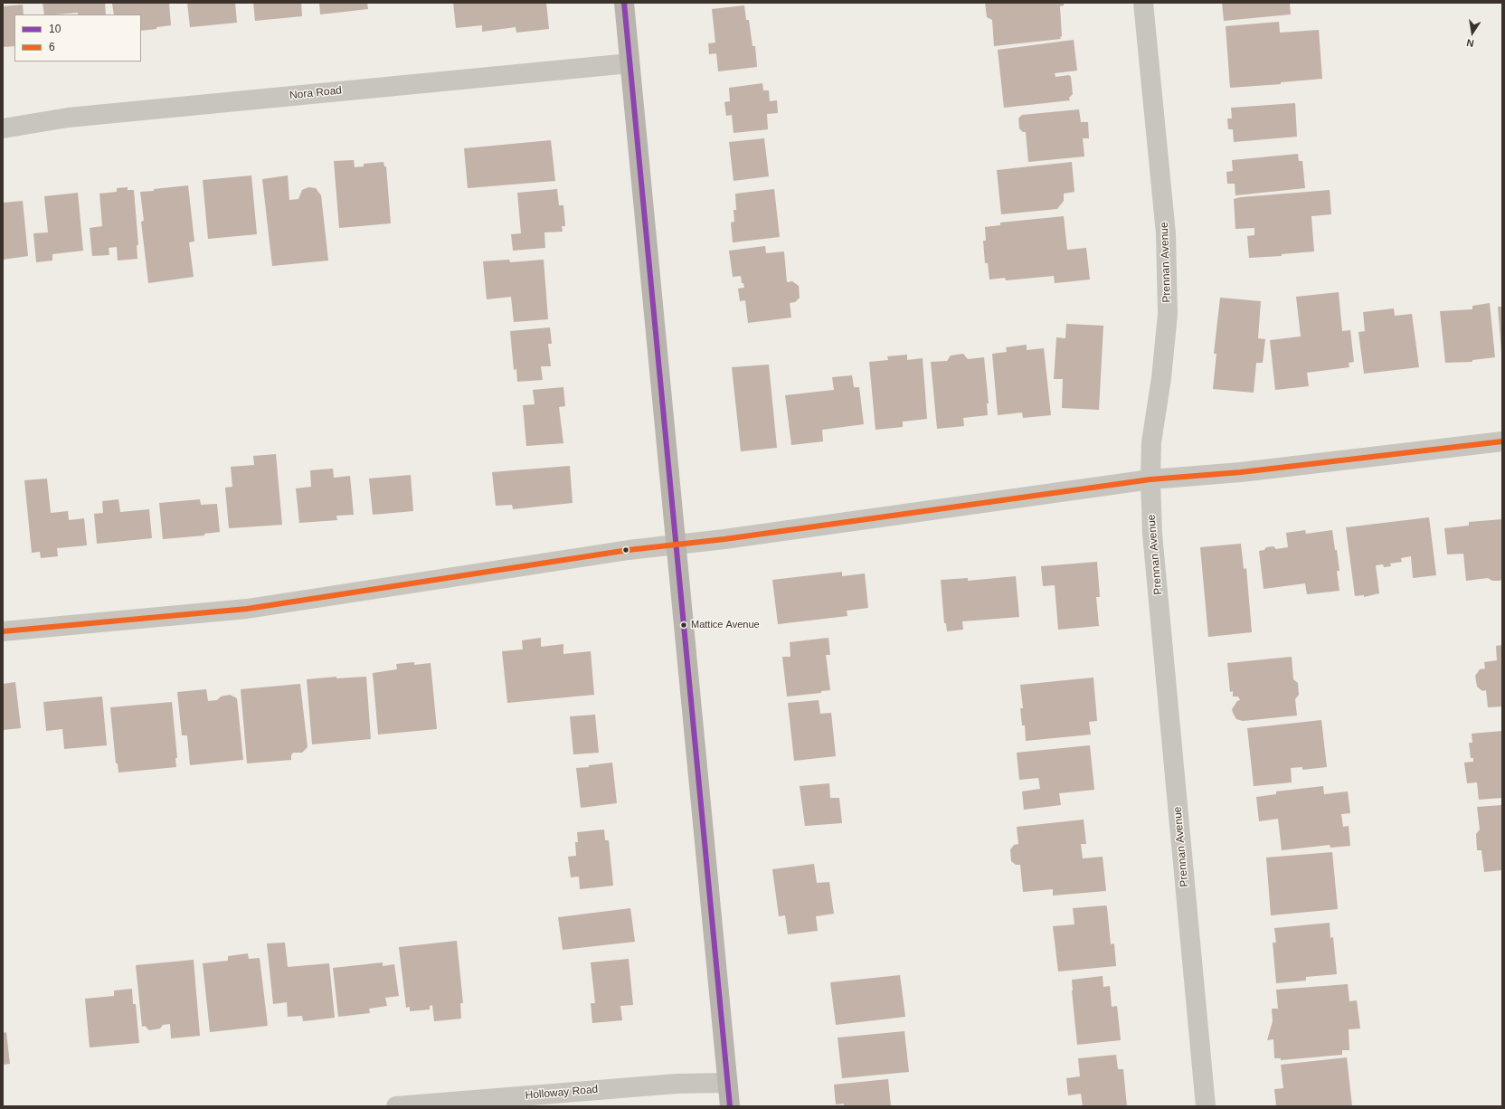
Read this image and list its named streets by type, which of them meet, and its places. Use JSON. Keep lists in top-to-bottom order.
{
  "streets": {
    "street": ["Nora Road", "Prennan Avenue", "Holloway Road"]
  },
  "places": ["Mattice Avenue"],
  "lines": ["transit line 10", "transit line 6"],
  "legend": ["10", "6"],
  "north": "bottom"
}
